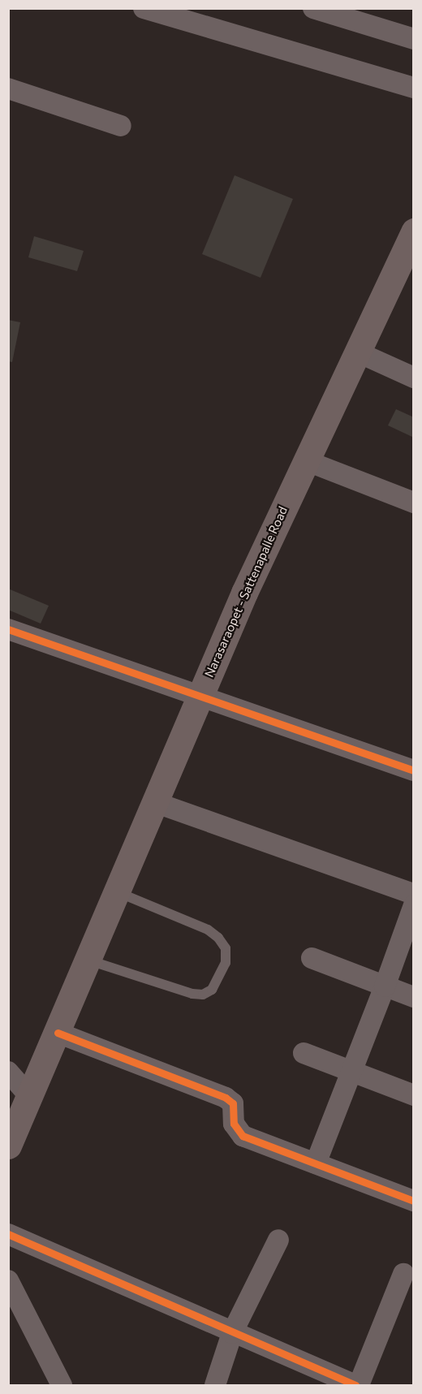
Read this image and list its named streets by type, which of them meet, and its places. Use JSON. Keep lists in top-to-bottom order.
{
  "streets": {
    "main road": ["Narasaraopet - Sattenapalle Road"]
  }
}
